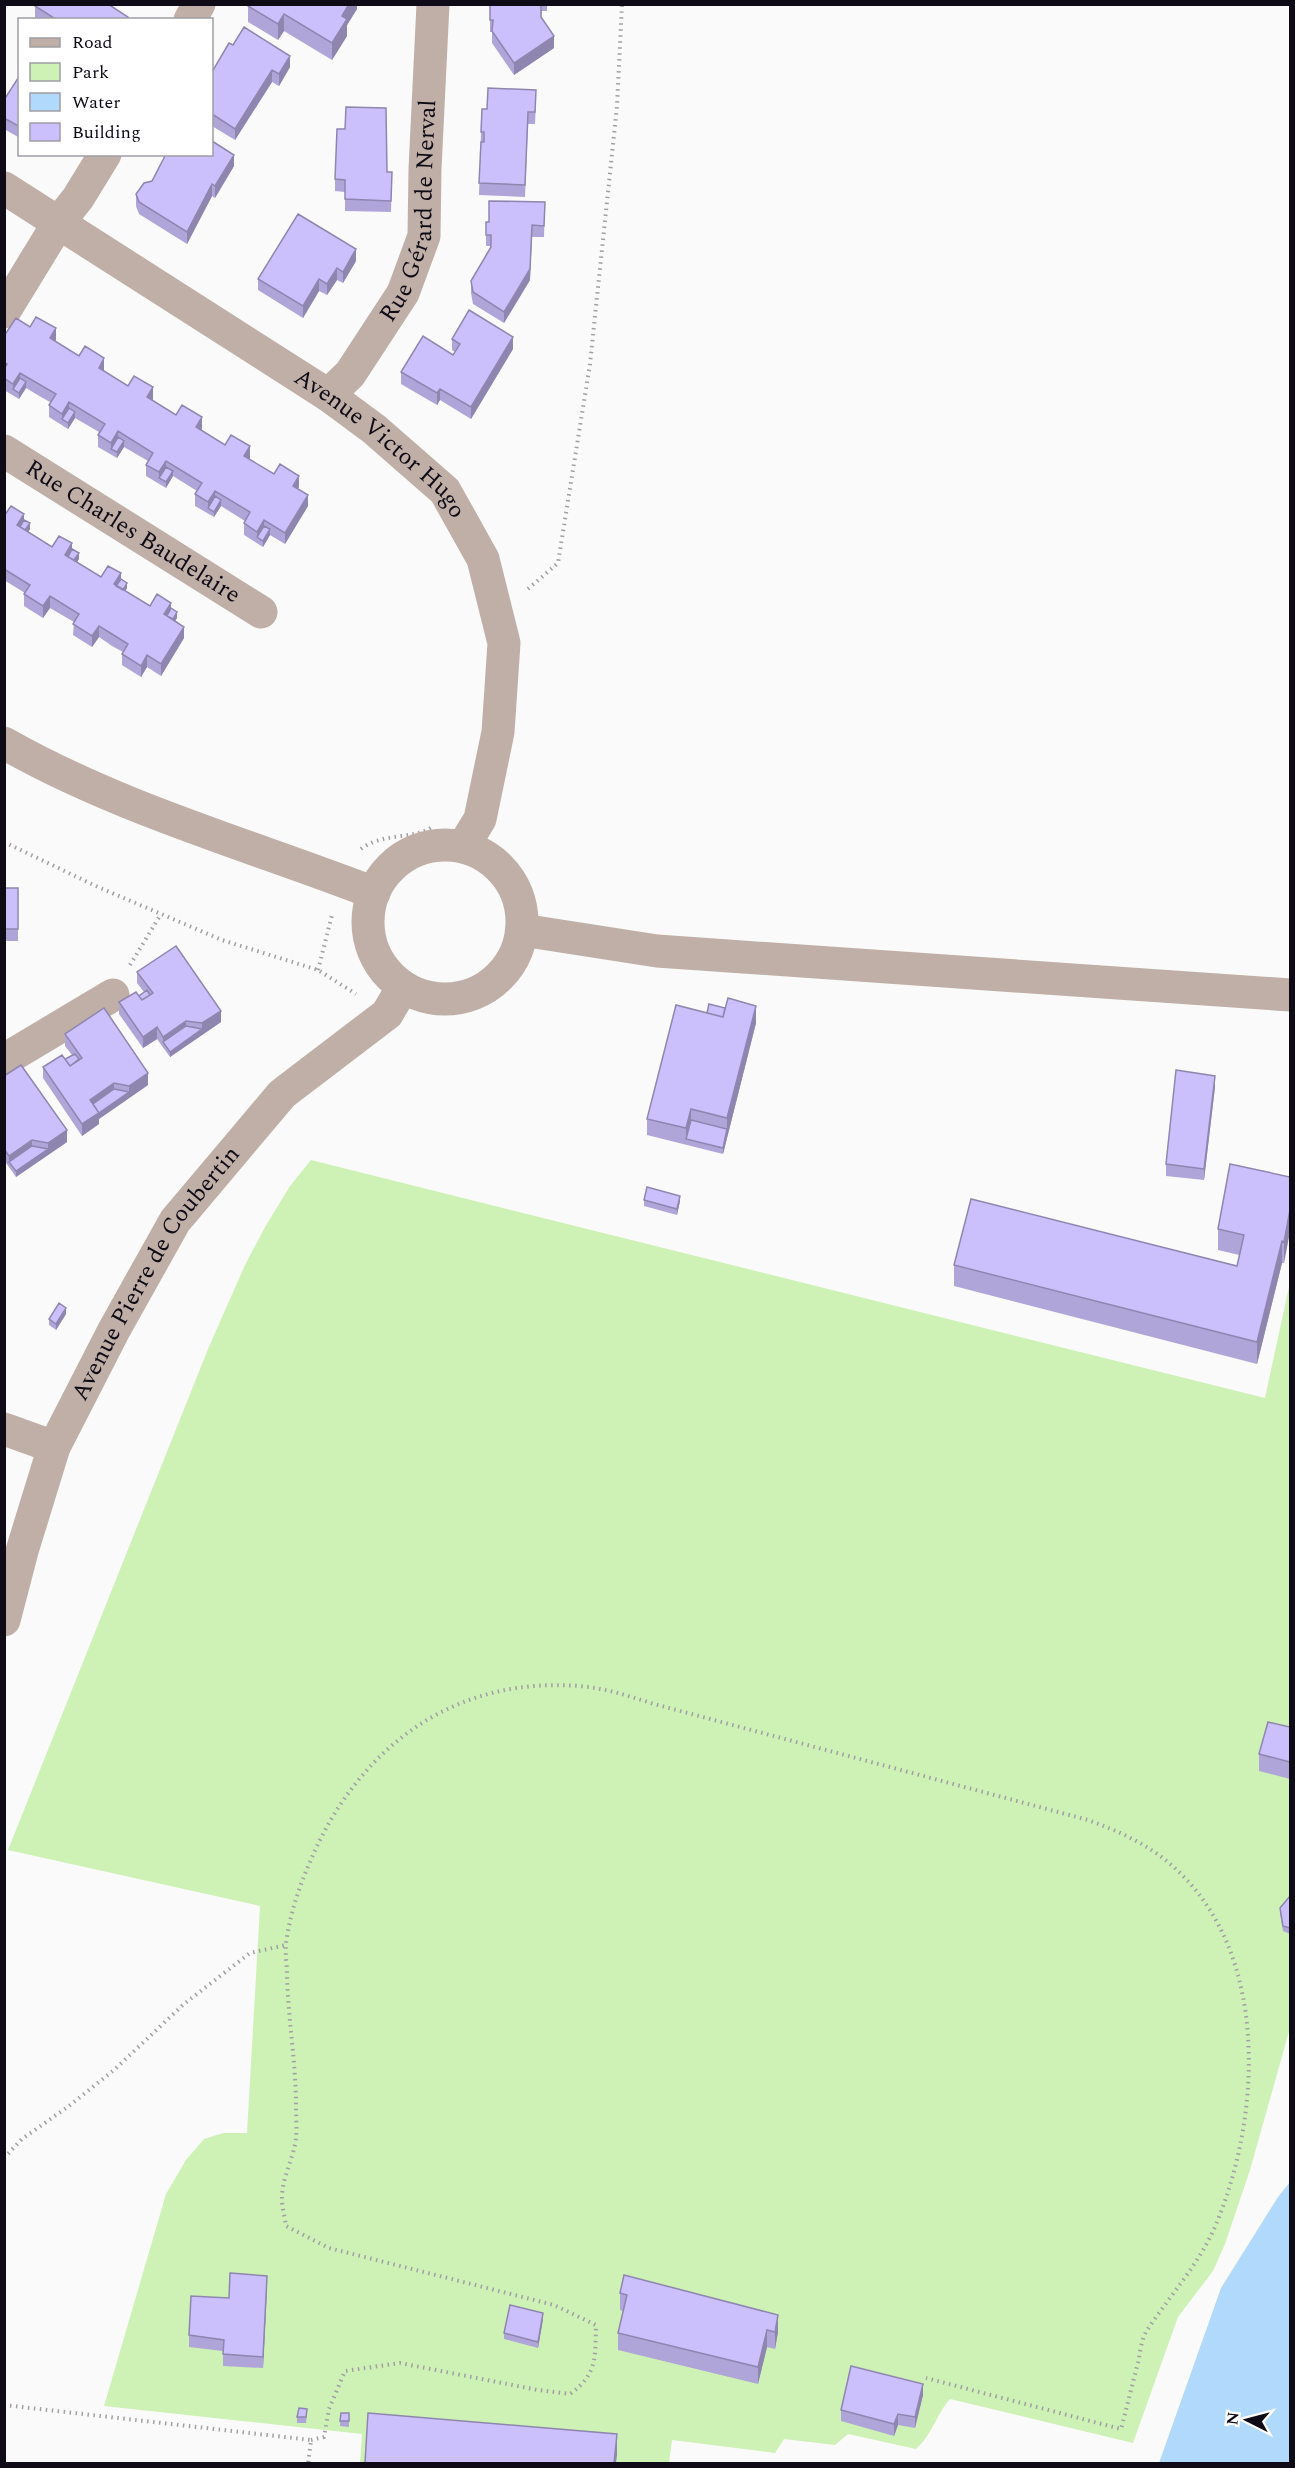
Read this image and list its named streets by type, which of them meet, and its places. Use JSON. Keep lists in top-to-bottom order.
{
  "streets": {
    "street": [
      "Rue Gérard de Nerval",
      "Avenue Victor Hugo",
      "Rue Charles Baudelaire",
      "Avenue Pierre de Coubertin"
    ]
  },
  "crossings": [
    ["Rue Gérard de Nerval", "Avenue Victor Hugo"],
    ["Avenue Victor Hugo", "Avenue Pierre de Coubertin"]
  ],
  "legend": [
    "Road",
    "Park",
    "Water",
    "Building"
  ],
  "north": "left"
}
